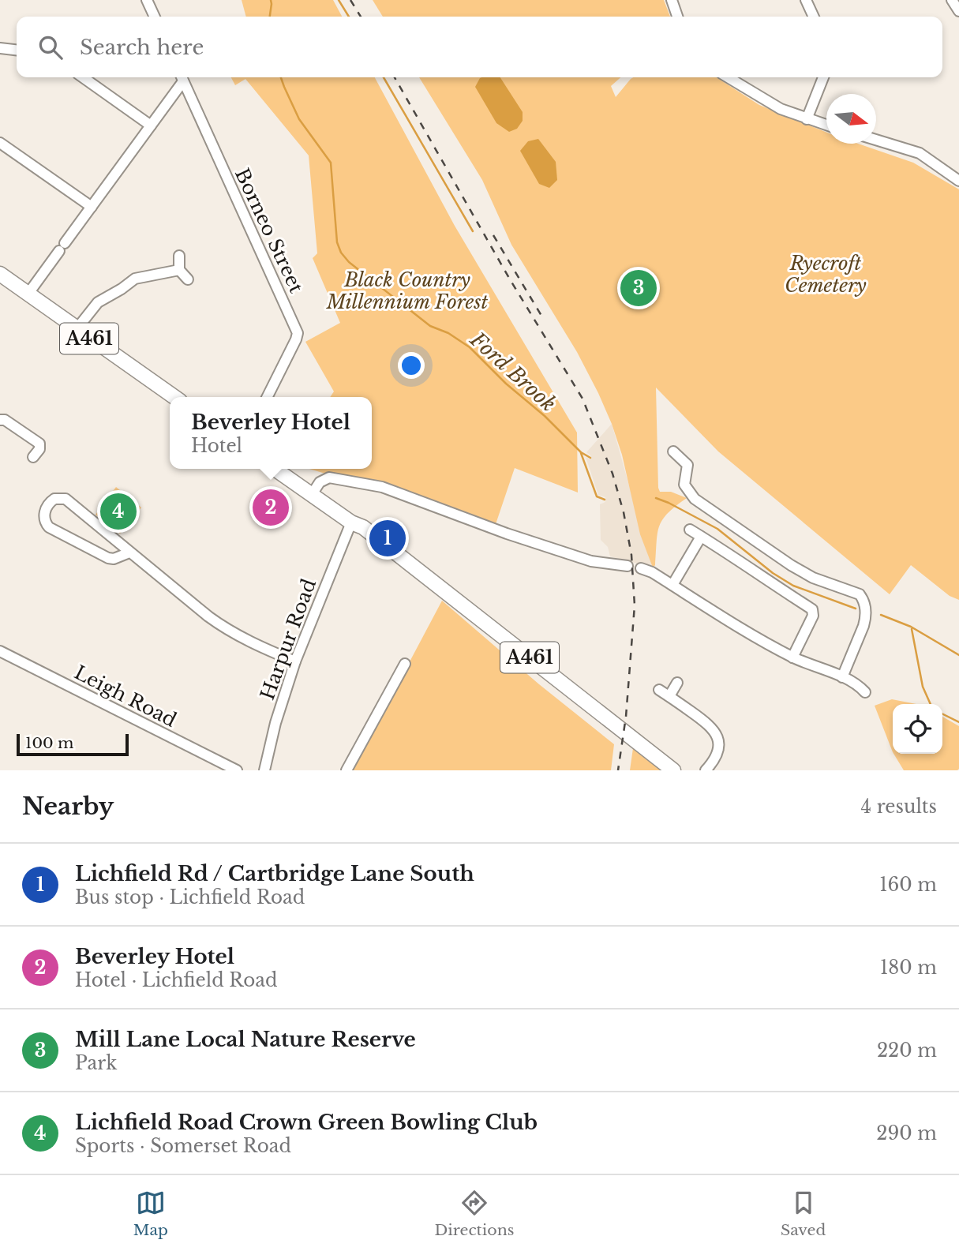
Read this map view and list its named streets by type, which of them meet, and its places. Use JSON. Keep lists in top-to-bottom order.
{
  "streets": {
    "highway": ["A461"],
    "street": ["Borneo Street", "Harpur Road", "Leigh Road"]
  },
  "crossings": [
    ["A461", "Harpur Road"]
  ],
  "water": ["Ford Brook"],
  "parks": ["Ryecroft Cemetery", "Black Country Millennium Forest"],
  "scale_bar": "100 m",
  "north": "right",
  "page": {
    "search": "Search here",
    "pins": [
      "3",
      "2",
      "4",
      "1"
    ],
    "popup": ["Beverley Hotel", "Hotel"],
    "scale": "100 m",
    "heading": ["Nearby", "4 results"],
    "list": [
      {
        "mark": "1",
        "name": "Lichfield Rd / Cartbridge Lane South",
        "note": "Bus stop · Lichfield Road",
        "value": "160 m"
      },
      {
        "mark": "2",
        "name": "Beverley Hotel",
        "note": "Hotel · Lichfield Road",
        "value": "180 m"
      },
      {
        "mark": "3",
        "name": "Mill Lane Local Nature Reserve",
        "note": "Park",
        "value": "220 m"
      },
      {
        "mark": "4",
        "name": "Lichfield Road Crown Green Bowling Club",
        "note": "Sports · Somerset Road",
        "value": "290 m"
      }
    ],
    "nav": ["Map", "Directions", "Saved"]
  }
}
